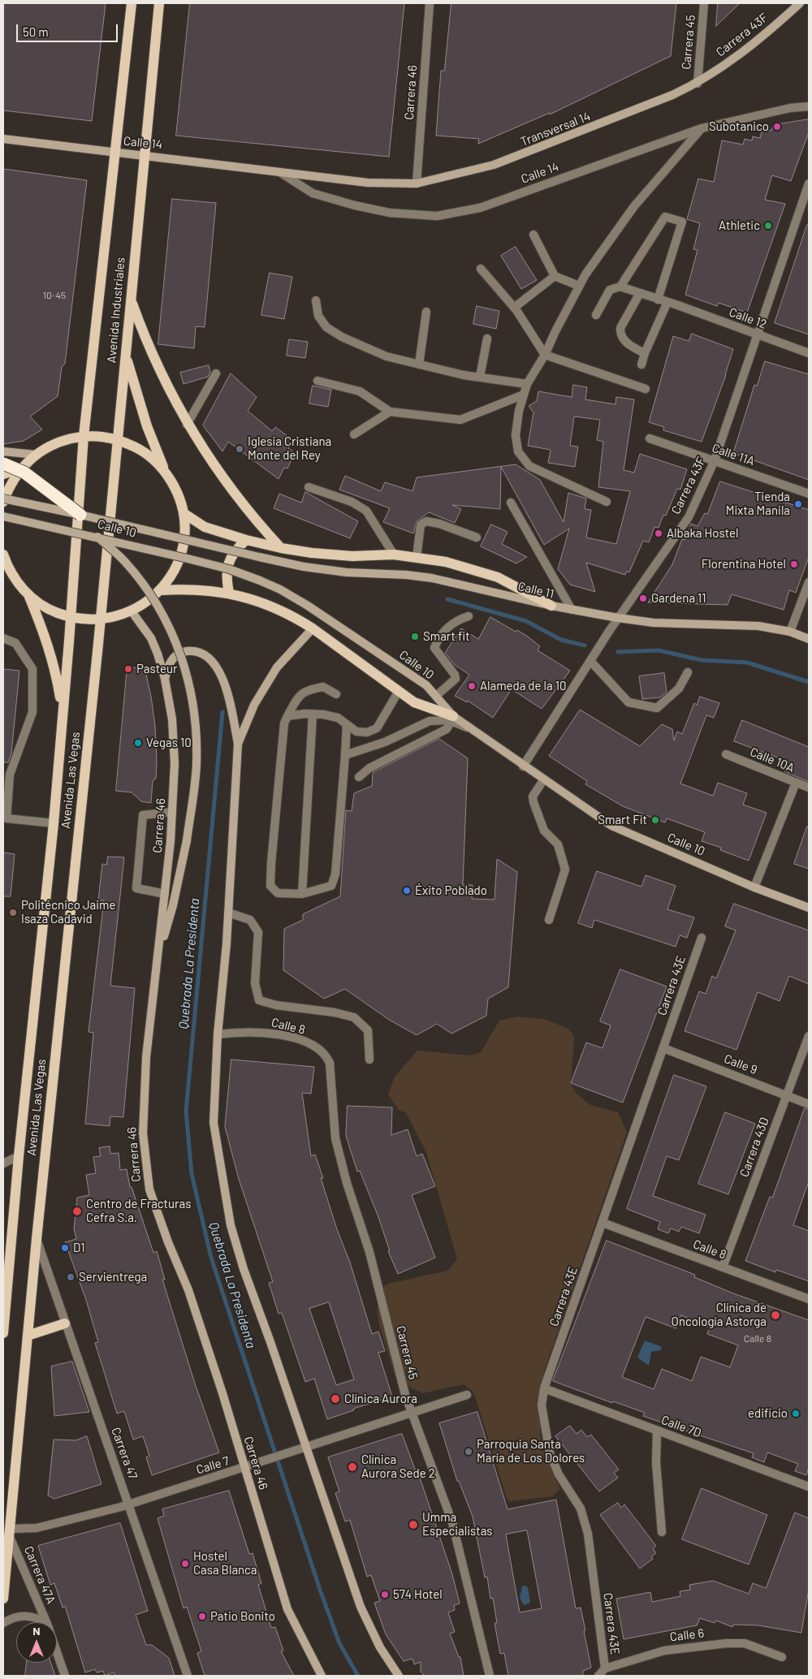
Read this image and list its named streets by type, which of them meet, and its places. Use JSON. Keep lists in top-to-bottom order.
{
  "streets": {
    "main road": ["Avenida Industriales", "Avenida Las Vegas"],
    "street": [
      "Carrera 43F",
      "Carrera 45",
      "Carrera 46",
      "Transversal 14",
      "Calle 14",
      "Calle 12",
      "Calle 11A",
      "Calle 10",
      "Calle 11",
      "Calle 10A",
      "Carrera 43E",
      "Calle 8",
      "Calle 9",
      "Carrera 43D",
      "Calle 7D",
      "Carrera 47",
      "Calle 7",
      "Carrera 47A",
      "Calle 6"
    ]
  },
  "crossings": [
    ["Carrera 43F", "Carrera 45"],
    ["Carrera 43F", "Transversal 14"],
    ["Carrera 43F", "Calle 12"],
    ["Carrera 43F", "Calle 11A"],
    ["Carrera 43F", "Calle 10"],
    ["Carrera 43F", "Calle 11"],
    ["Carrera 45", "Transversal 14"],
    ["Carrera 45", "Calle 8"],
    ["Carrera 45", "Calle 7"],
    ["Carrera 46", "Transversal 14"],
    ["Carrera 46", "Calle 14"],
    ["Carrera 46", "Calle 7"],
    ["Transversal 14", "Calle 14"],
    ["Calle 14", "Avenida Industriales"],
    ["Avenida Industriales", "Avenida Las Vegas"],
    ["Calle 10", "Calle 11"],
    ["Avenida Las Vegas", "Carrera 47"],
    ["Avenida Las Vegas", "Calle 7"],
    ["Avenida Las Vegas", "Carrera 47A"],
    ["Carrera 43E", "Calle 8"],
    ["Carrera 43E", "Calle 9"],
    ["Carrera 43E", "Calle 7D"],
    ["Carrera 43E", "Calle 6"],
    ["Calle 8", "Carrera 43D"],
    ["Calle 9", "Carrera 43D"],
    ["Carrera 47", "Calle 7"],
    ["Calle 7", "Carrera 47A"]
  ],
  "water": ["Quebrada La Presidenta"],
  "places": [
    "Subotanico",
    "Athletic",
    "Iglesia Cristiana Monte del Rey",
    "Tienda Mixta Manila",
    "Albaka Hostel",
    "Florentina Hotel",
    "Gardena 11",
    "Smart fit",
    "Pasteur",
    "Alameda de la 10",
    "Vegas 10",
    "Smart Fit",
    "Éxito Poblado",
    "Politécnico Jaime Isaza Cadavid",
    "Centro de Fracturas Cefra S.a.",
    "D1",
    "Servientrega",
    "Clínica de Oncología Astorga",
    "Clínica Aurora",
    "edificio",
    "Parroquia Santa María de Los Dolores",
    "Clínica Aurora Sede 2",
    "Umma Especialistas",
    "Hostel Casa Blanca",
    "574 Hotel",
    "Patio Bonito"
  ],
  "house_numbers": ["10-45", "Calle 8"],
  "scale_bar": "50 m",
  "north": "top"
}
